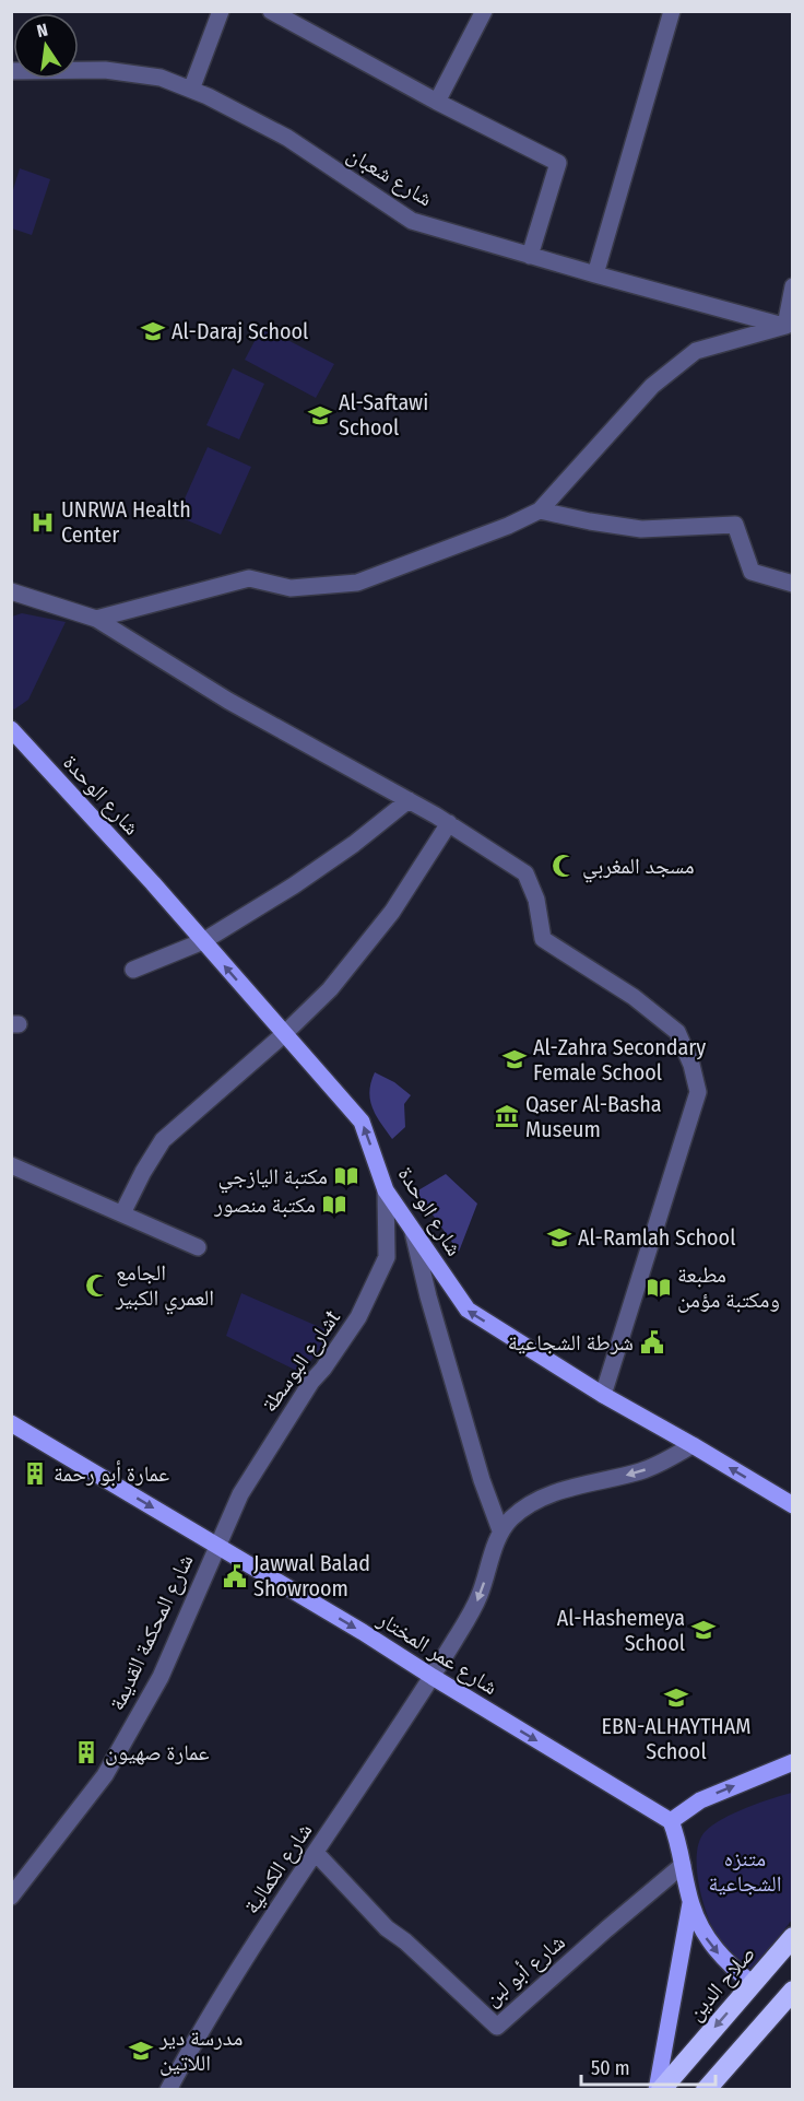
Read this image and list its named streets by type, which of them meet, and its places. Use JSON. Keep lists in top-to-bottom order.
{
  "streets": {
    "highway": ["صلاح الدين"],
    "main road": ["شارع الوحدة", "شارع عمر المختار"],
    "street": [
      "شارع شعبان",
      "شارع البوسطةt",
      "شارع المحكمة القديمة",
      "شارع الكمالية",
      "شارع أبو لبن"
    ]
  },
  "crossings": [
    ["شارع الوحدة", "شارع البوسطةt"],
    ["شارع البوسطةt", "شارع المحكمة القديمة"],
    ["شارع البوسطةt", "شارع عمر المختار"],
    ["شارع المحكمة القديمة", "شارع عمر المختار"],
    ["شارع عمر المختار", "شارع الكمالية"],
    ["شارع الكمالية", "شارع أبو لبن"]
  ],
  "one_way": ["شارع الوحدة", "شارع عمر المختار"],
  "parks": ["متنزه الشجاعية"],
  "places": {
    "school or university": [
      "Al-Daraj School",
      "Al-Saftawi School",
      "Al-Zahra Secondary Female School",
      "Al-Ramlah School",
      "Al-Hashemeya School",
      "EBN-ALHAYTHAM School",
      "مدرسة دير اللاتين"
    ],
    "hospital": ["UNRWA Health Center"],
    "mosque": ["مسجد المغربي", "الجامع العمري الكبير"],
    "museum": ["Qaser Al-Basha Museum"],
    "library": ["مكتبة اليازجي", "مكتبة منصور", "مطبعة ومكتبة مؤمن"],
    "public building": ["شرطة الشجاعية", "Jawwal Balad Showroom"],
    "building": ["عمارة أبو رحمة", "عمارة صهيون"]
  },
  "scale_bar": "50 m",
  "north": "top"
}
